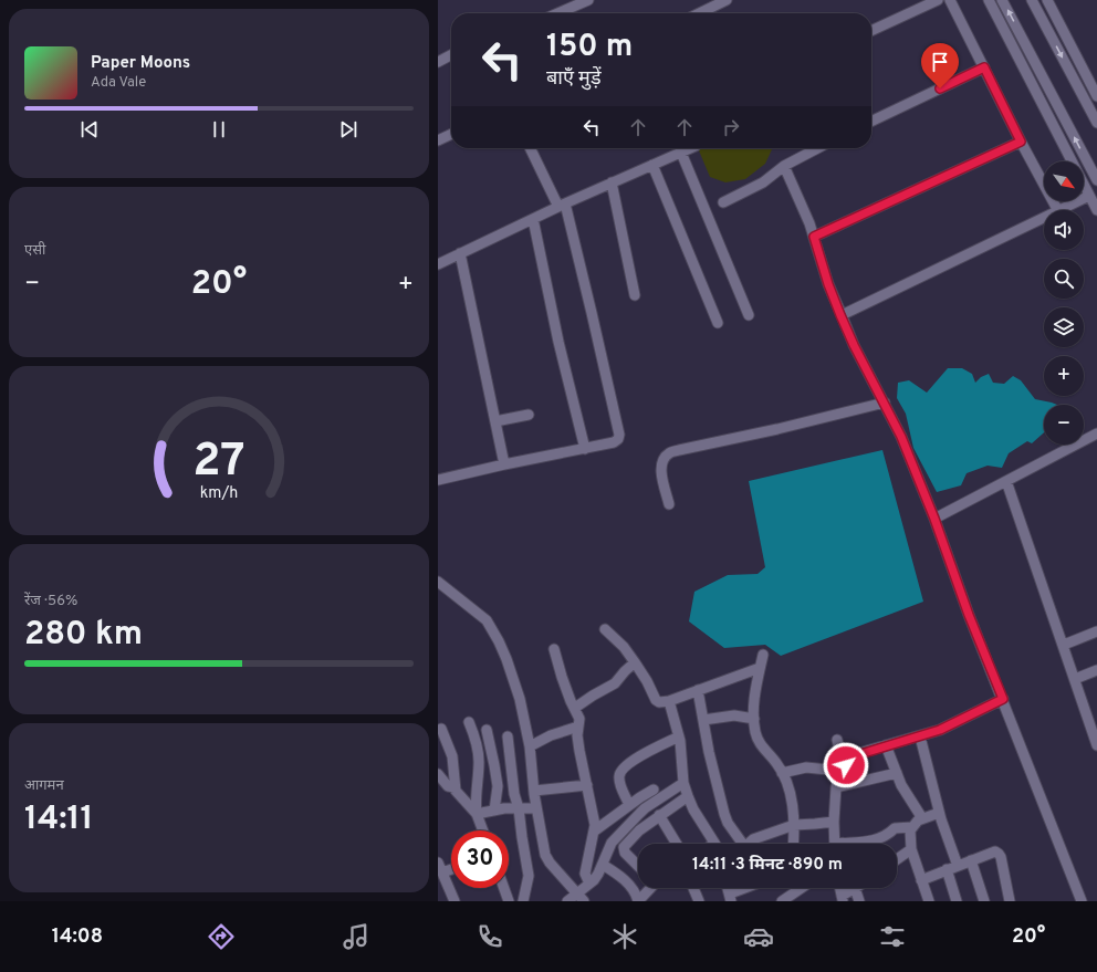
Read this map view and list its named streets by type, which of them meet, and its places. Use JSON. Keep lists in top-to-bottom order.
{
  "north": "bottom right",
  "page": {
    "turn": ["150 m", "बाएँ मुड़ें"],
    "song": ["Paper Moons", "Ada Vale"],
    "map_buttons": ["+", "−"],
    "tile": [
      "एसी",
      ["रेंज · 56%", "280 km"],
      ["आगमन", "14:11"]
    ],
    "heat": ["−", "20°", "+"],
    "limit": "30",
    "trip": "14:11 · 3 मिनट · 890 m",
    "tabs": ["14:08", "20°"],
    "gauge": ["27", "km/h"]
  }
}
